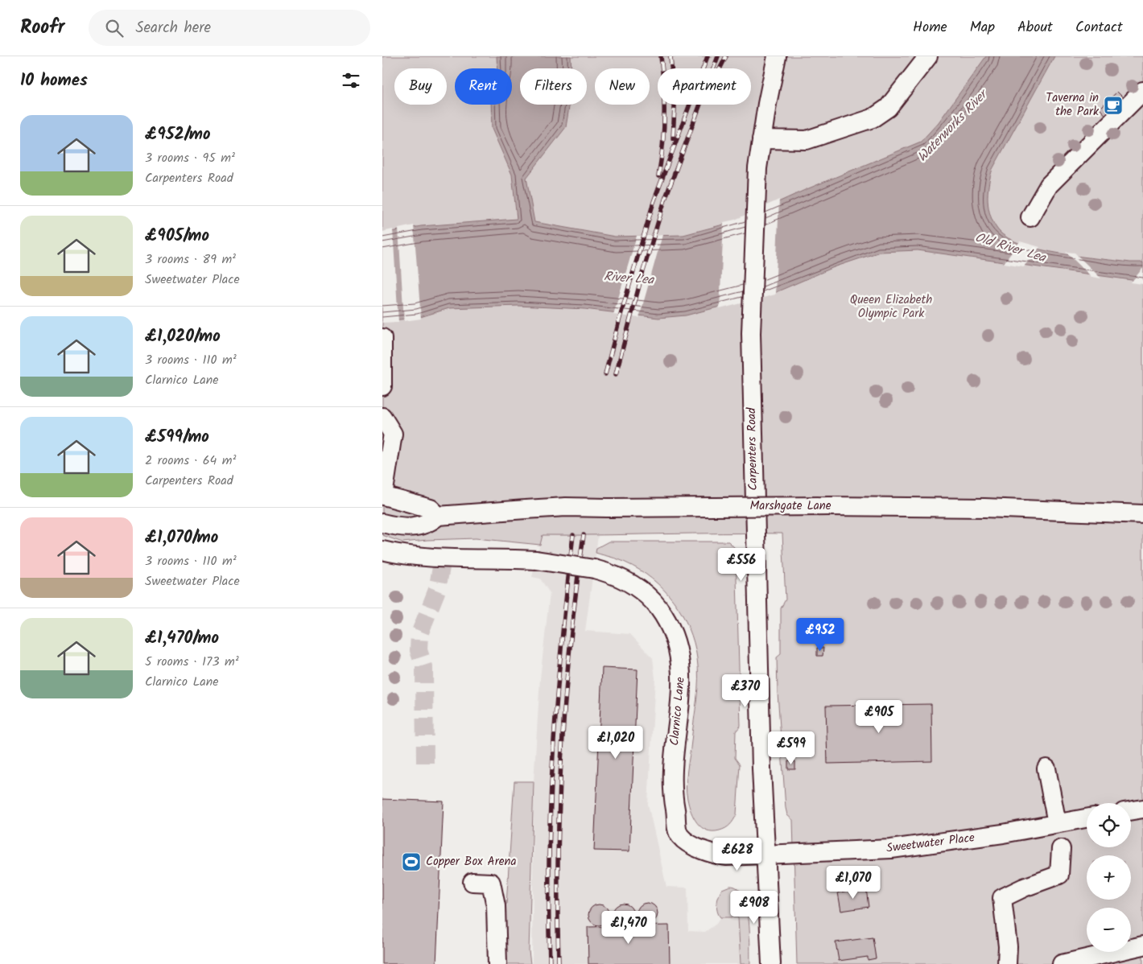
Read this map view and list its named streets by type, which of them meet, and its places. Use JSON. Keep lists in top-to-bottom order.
{
  "streets": {
    "street": [
      "Carpenters Road",
      "Marshgate Lane",
      "Clarnico Lane",
      "Sweetwater Place"
    ]
  },
  "crossings": [
    ["Carpenters Road", "Clarnico Lane"],
    ["Carpenters Road", "Sweetwater Place"],
    ["Clarnico Lane", "Sweetwater Place"]
  ],
  "water": ["Waterworks River", "Old River Lea", "River Lea"],
  "parks": ["Queen Elizabeth Olympic Park"],
  "places": {
    "cafe": ["Taverna in the Park"],
    "sports": ["Copper Box Arena"]
  },
  "page": {
    "header": "Roofr",
    "search": "Search here",
    "nav": [
      "Home",
      "Map",
      "About",
      "Contact"
    ],
    "heading": "10 homes",
    "chip": [
      "Buy",
      "Rent",
      "Filters",
      "New",
      "Apartment"
    ],
    "list": [
      {
        "name": "£952/mo",
        "note": "3 rooms · 95 m² · Carpenters Road"
      },
      {
        "name": "£905/mo",
        "note": "3 rooms · 89 m² · Sweetwater Place"
      },
      {
        "name": "£1,020/mo",
        "note": "3 rooms · 110 m² · Clarnico Lane"
      },
      {
        "name": "£599/mo",
        "note": "2 rooms · 64 m² · Carpenters Road"
      },
      {
        "name": "£1,070/mo",
        "note": "3 rooms · 110 m² · Sweetwater Place"
      },
      {
        "name": "£1,470/mo",
        "note": "5 rooms · 173 m² · Clarnico Lane"
      }
    ],
    "price": [
      "£556",
      "£952",
      "£370",
      "£905",
      "£1,020",
      "£599",
      "£628",
      "£1,070",
      "£908",
      "£1,470"
    ],
    "map_buttons": ["+", "−"]
  }
}
